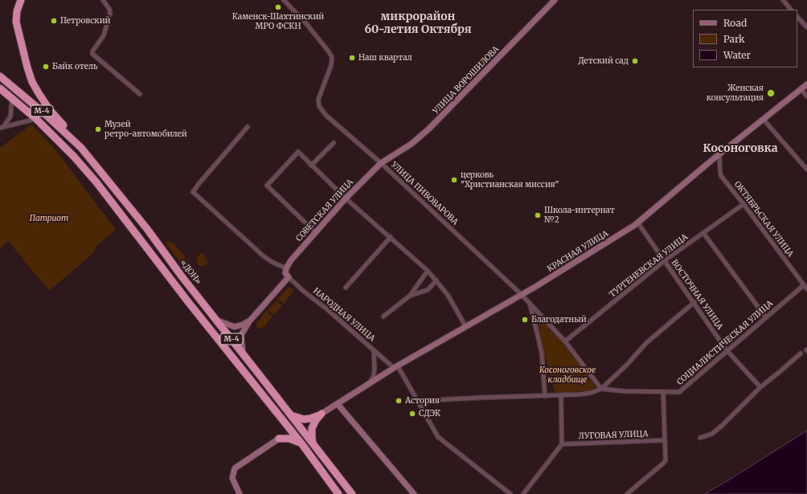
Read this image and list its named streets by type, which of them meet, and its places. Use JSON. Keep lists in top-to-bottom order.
{
  "streets": {
    "highway": ["М-4", "«ДОН»"],
    "main road": ["УЛИЦА ВОРОШИЛОВА", "СОВЕТСКАЯ УЛИЦА", "КРАСНАЯ УЛИЦА"],
    "street": [
      "УЛИЦА ПИВОВАРОВА",
      "ОКТЯБРЬСКАЯ УЛИЦА",
      "ТУРГЕНЕВСКАЯ УЛИЦА",
      "ВОСТОЧНАЯ УЛИЦА",
      "НАРОДНАЯ УЛИЦА",
      "СОЦИАЛИСТИЧЕСКАЯ УЛИЦА",
      "ЛУГОВАЯ УЛИЦА"
    ]
  },
  "crossings": [
    ["УЛИЦА ВОРОШИЛОВА", "УЛИЦА ПИВОВАРОВА"],
    ["УЛИЦА ВОРОШИЛОВА", "СОВЕТСКАЯ УЛИЦА"],
    ["УЛИЦА ПИВОВАРОВА", "СОВЕТСКАЯ УЛИЦА"],
    ["УЛИЦА ПИВОВАРОВА", "КРАСНАЯ УЛИЦА"],
    ["УЛИЦА ПИВОВАРОВА", "ТУРГЕНЕВСКАЯ УЛИЦА"],
    ["УЛИЦА ПИВОВАРОВА", "СОЦИАЛИСТИЧЕСКАЯ УЛИЦА"],
    ["СОВЕТСКАЯ УЛИЦА", "«ДОН»"],
    ["СОВЕТСКАЯ УЛИЦА", "НАРОДНАЯ УЛИЦА"],
    ["ОКТЯБРЬСКАЯ УЛИЦА", "КРАСНАЯ УЛИЦА"],
    ["ОКТЯБРЬСКАЯ УЛИЦА", "ТУРГЕНЕВСКАЯ УЛИЦА"],
    ["ОКТЯБРЬСКАЯ УЛИЦА", "СОЦИАЛИСТИЧЕСКАЯ УЛИЦА"],
    ["КРАСНАЯ УЛИЦА", "ВОСТОЧНАЯ УЛИЦА"],
    ["КРАСНАЯ УЛИЦА", "НАРОДНАЯ УЛИЦА"],
    ["ТУРГЕНЕВСКАЯ УЛИЦА", "ВОСТОЧНАЯ УЛИЦА"],
    ["ВОСТОЧНАЯ УЛИЦА", "СОЦИАЛИСТИЧЕСКАЯ УЛИЦА"]
  ],
  "districts": ["микрорайон 60-летия Октября", "Косоноговка"],
  "parks": ["Патриот", "Косоноговское кладбище"],
  "places": [
    "Каменск-Шахтинский МРО ФСКН",
    "Петровский",
    "Наш квартал",
    "Детский сад",
    "Байк отель",
    "Женская консультация",
    "Музей ретро-автомобилей",
    "церковь \"Христианская миссия\"",
    "Школа-интернат №2",
    "Благодатный",
    "Астория",
    "СДЭК"
  ],
  "legend": ["Road", "Park", "Water"]
}
